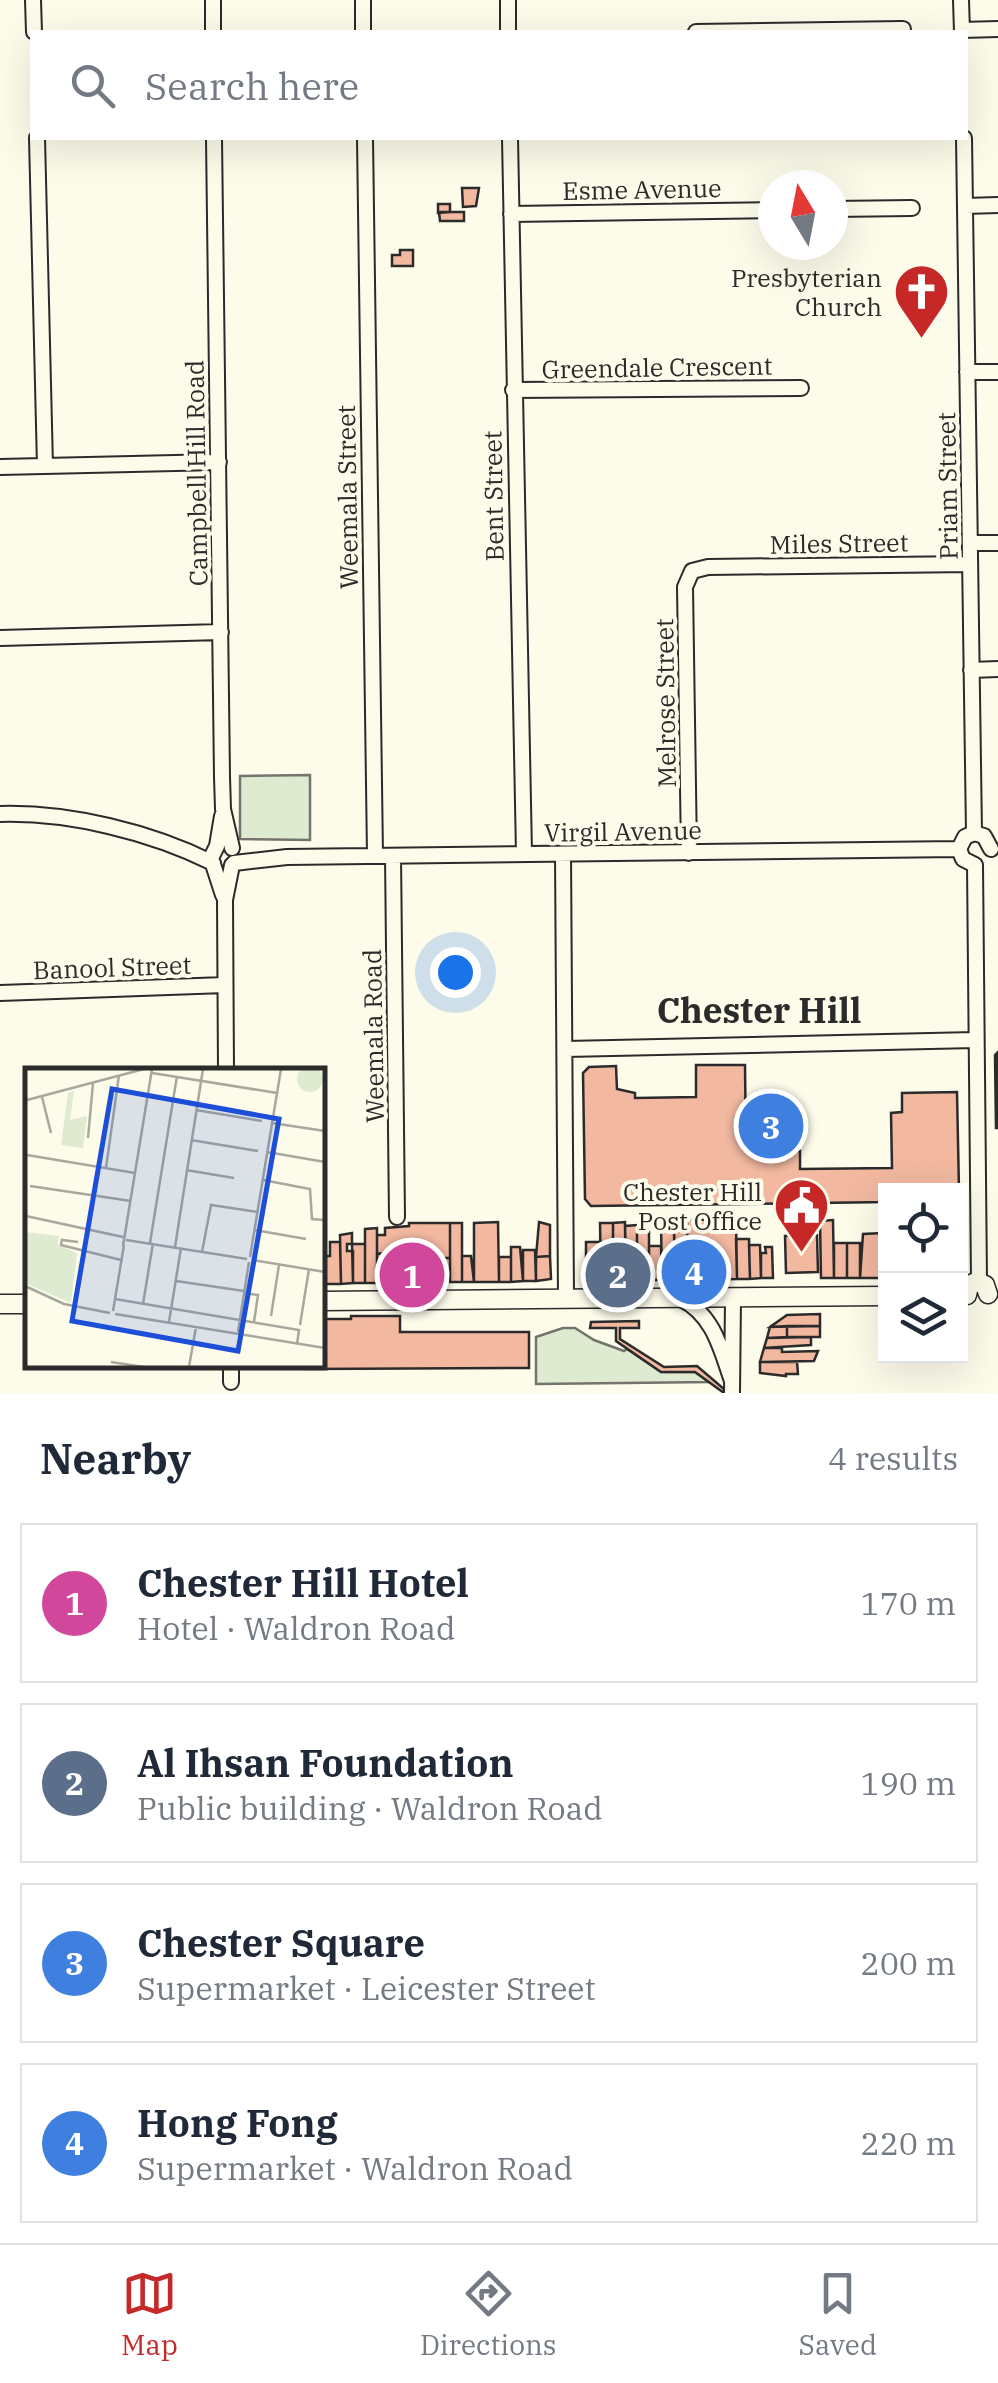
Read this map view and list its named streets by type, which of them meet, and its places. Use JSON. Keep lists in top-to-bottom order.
{
  "streets": {
    "street": [
      "Esme Avenue",
      "Greendale Crescent",
      "Campbell Hill Road",
      "Priam Street",
      "Bent Street",
      "Weemala Street",
      "Miles Street",
      "Melrose Street",
      "Virgil Avenue",
      "Banool Street",
      "Weemala Road"
    ]
  },
  "crossings": [
    ["Esme Avenue", "Bent Street"],
    ["Greendale Crescent", "Bent Street"],
    ["Campbell Hill Road", "Virgil Avenue"],
    ["Campbell Hill Road", "Banool Street"],
    ["Priam Street", "Miles Street"],
    ["Priam Street", "Virgil Avenue"],
    ["Bent Street", "Virgil Avenue"],
    ["Weemala Street", "Virgil Avenue"],
    ["Miles Street", "Melrose Street"],
    ["Melrose Street", "Virgil Avenue"],
    ["Virgil Avenue", "Weemala Road"]
  ],
  "districts": ["Chester Hill"],
  "places": {
    "church": ["Presbyterian Church"],
    "public building": ["Chester Hill Post Office"]
  },
  "north": "top",
  "page": {
    "search": "Search here",
    "pins": [
      "3",
      "4",
      "1",
      "2"
    ],
    "heading": ["Nearby", "4 results"],
    "list": [
      {
        "mark": "1",
        "name": "Chester Hill Hotel",
        "note": "Hotel · Waldron Road",
        "value": "170 m"
      },
      {
        "mark": "2",
        "name": "Al Ihsan Foundation",
        "note": "Public building · Waldron Road",
        "value": "190 m"
      },
      {
        "mark": "3",
        "name": "Chester Square",
        "note": "Supermarket · Leicester Street",
        "value": "200 m"
      },
      {
        "mark": "4",
        "name": "Hong Fong",
        "note": "Supermarket · Waldron Road",
        "value": "220 m"
      }
    ],
    "nav": ["Map", "Directions", "Saved"]
  }
}
